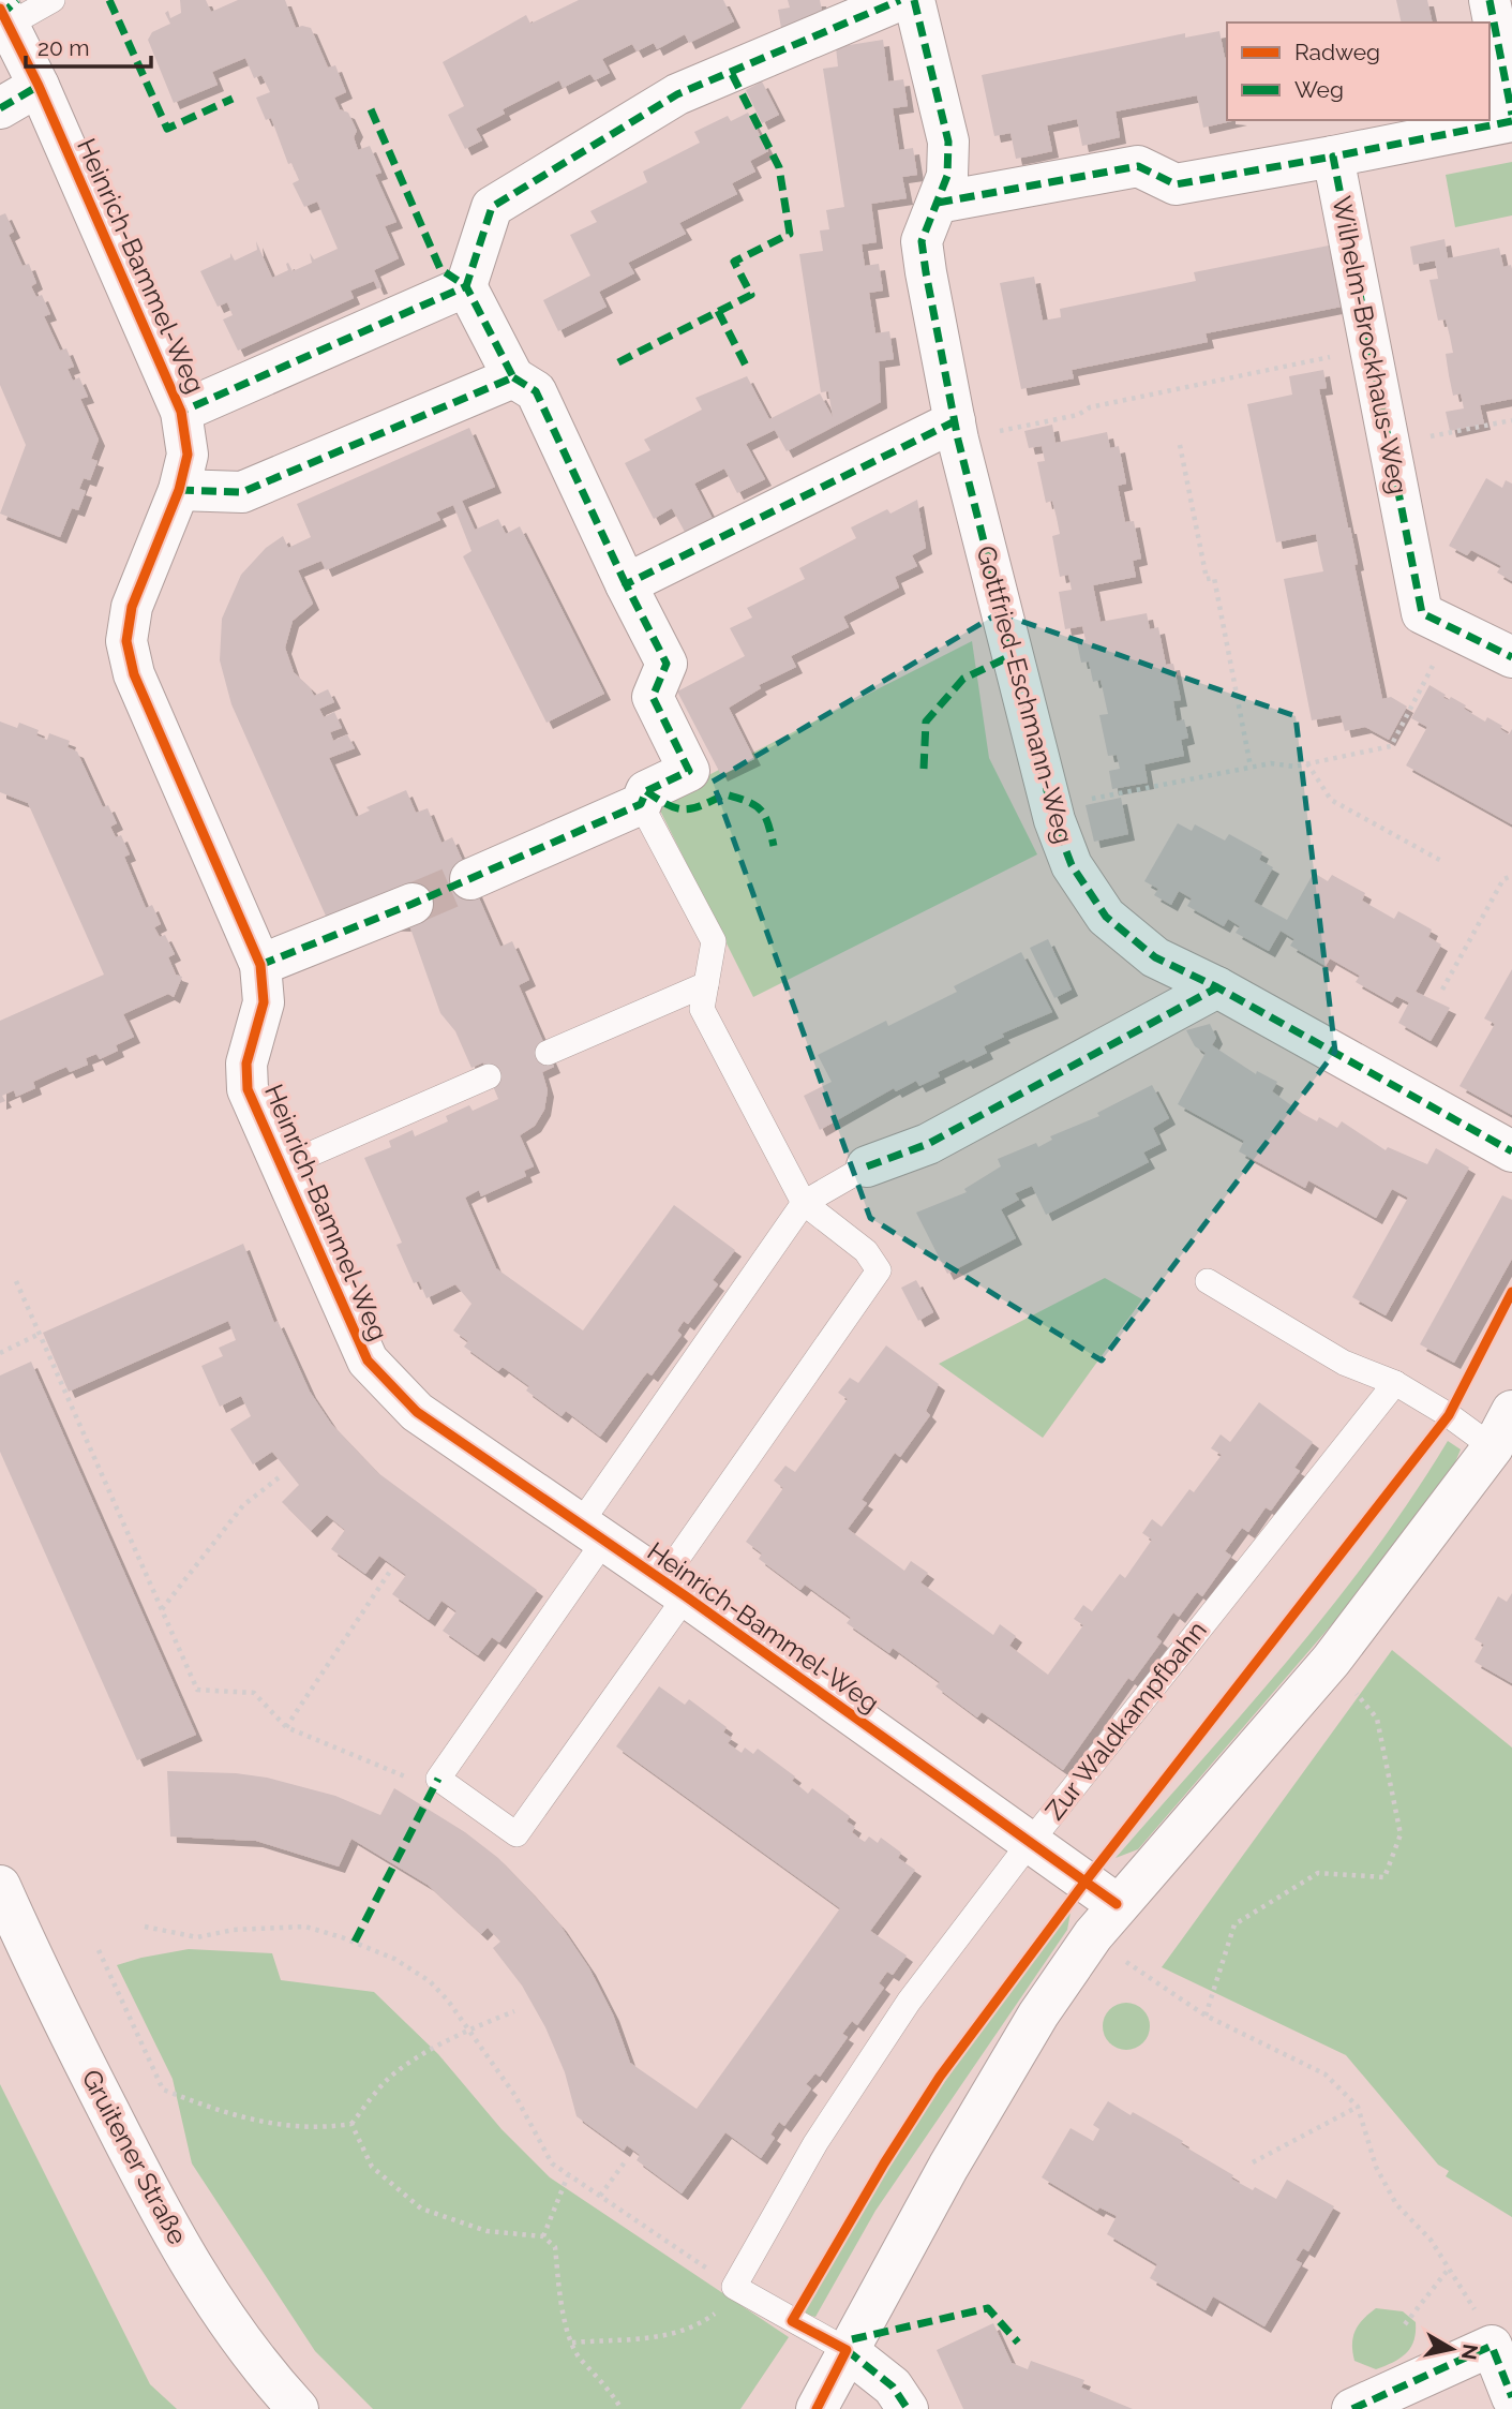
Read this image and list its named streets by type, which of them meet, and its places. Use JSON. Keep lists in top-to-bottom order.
{
  "streets": {
    "street": [
      "Heinrich-Bammel-Weg",
      "Wilhelm-Brockhaus-Weg",
      "Gottfried-Eschmann-Weg",
      "Gruitener Straße"
    ],
    "lane": ["Zur Waldkampfbahn"]
  },
  "crossings": [
    ["Heinrich-Bammel-Weg", "Zur Waldkampfbahn"]
  ],
  "legend": ["Radweg", "Weg"],
  "scale_bar": "20 m",
  "north": "right"
}
